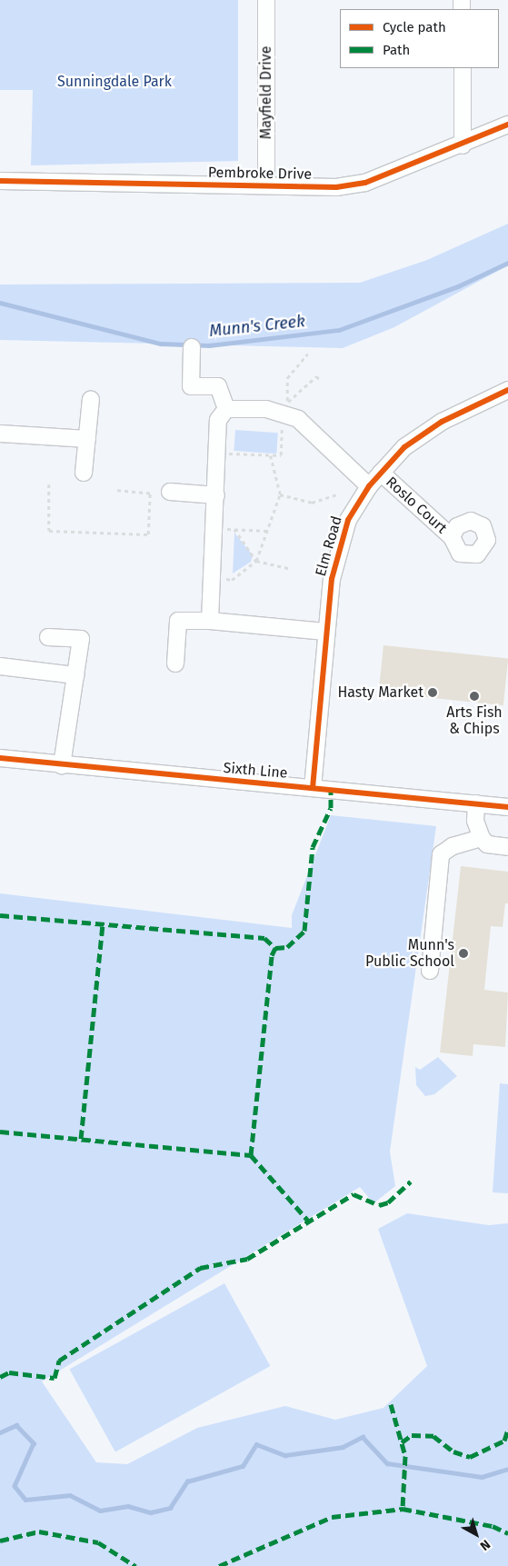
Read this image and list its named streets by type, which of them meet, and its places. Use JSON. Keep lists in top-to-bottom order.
{
  "streets": {
    "street": [
      "Mayfield Drive",
      "Pembroke Drive",
      "Roslo Court",
      "Elm Road",
      "Sixth Line"
    ]
  },
  "crossings": [
    ["Mayfield Drive", "Pembroke Drive"],
    ["Roslo Court", "Elm Road"],
    ["Elm Road", "Sixth Line"]
  ],
  "water": ["Munn's Creek"],
  "parks": ["Sunningdale Park"],
  "places": ["Hasty Market", "Arts Fish & Chips", "Munn's Public School"],
  "legend": ["Cycle path", "Path"],
  "north": "bottom right"
}
